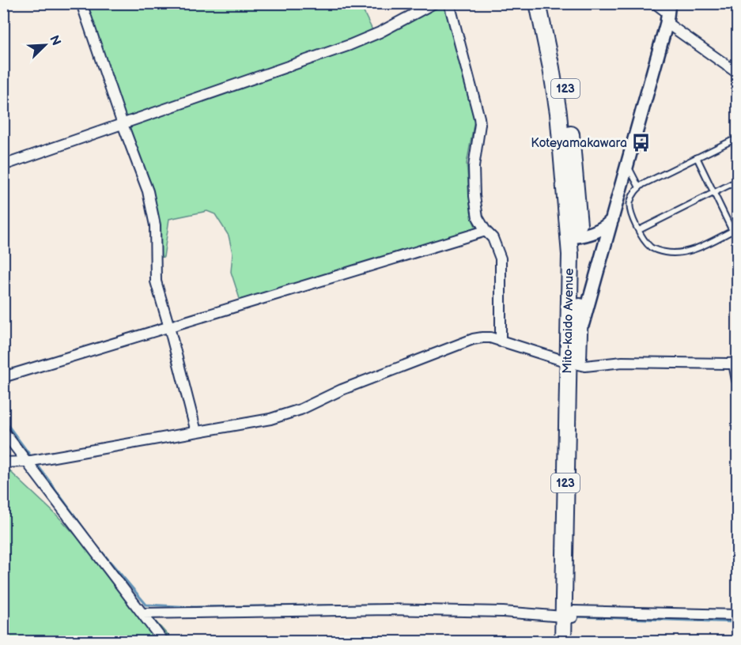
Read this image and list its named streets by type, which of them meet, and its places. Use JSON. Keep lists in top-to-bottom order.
{
  "streets": {
    "highway": ["123", "Mito-kaido Avenue"]
  },
  "places": {
    "bus stop": ["Koteyamakawara"]
  },
  "north": "top right"
}
